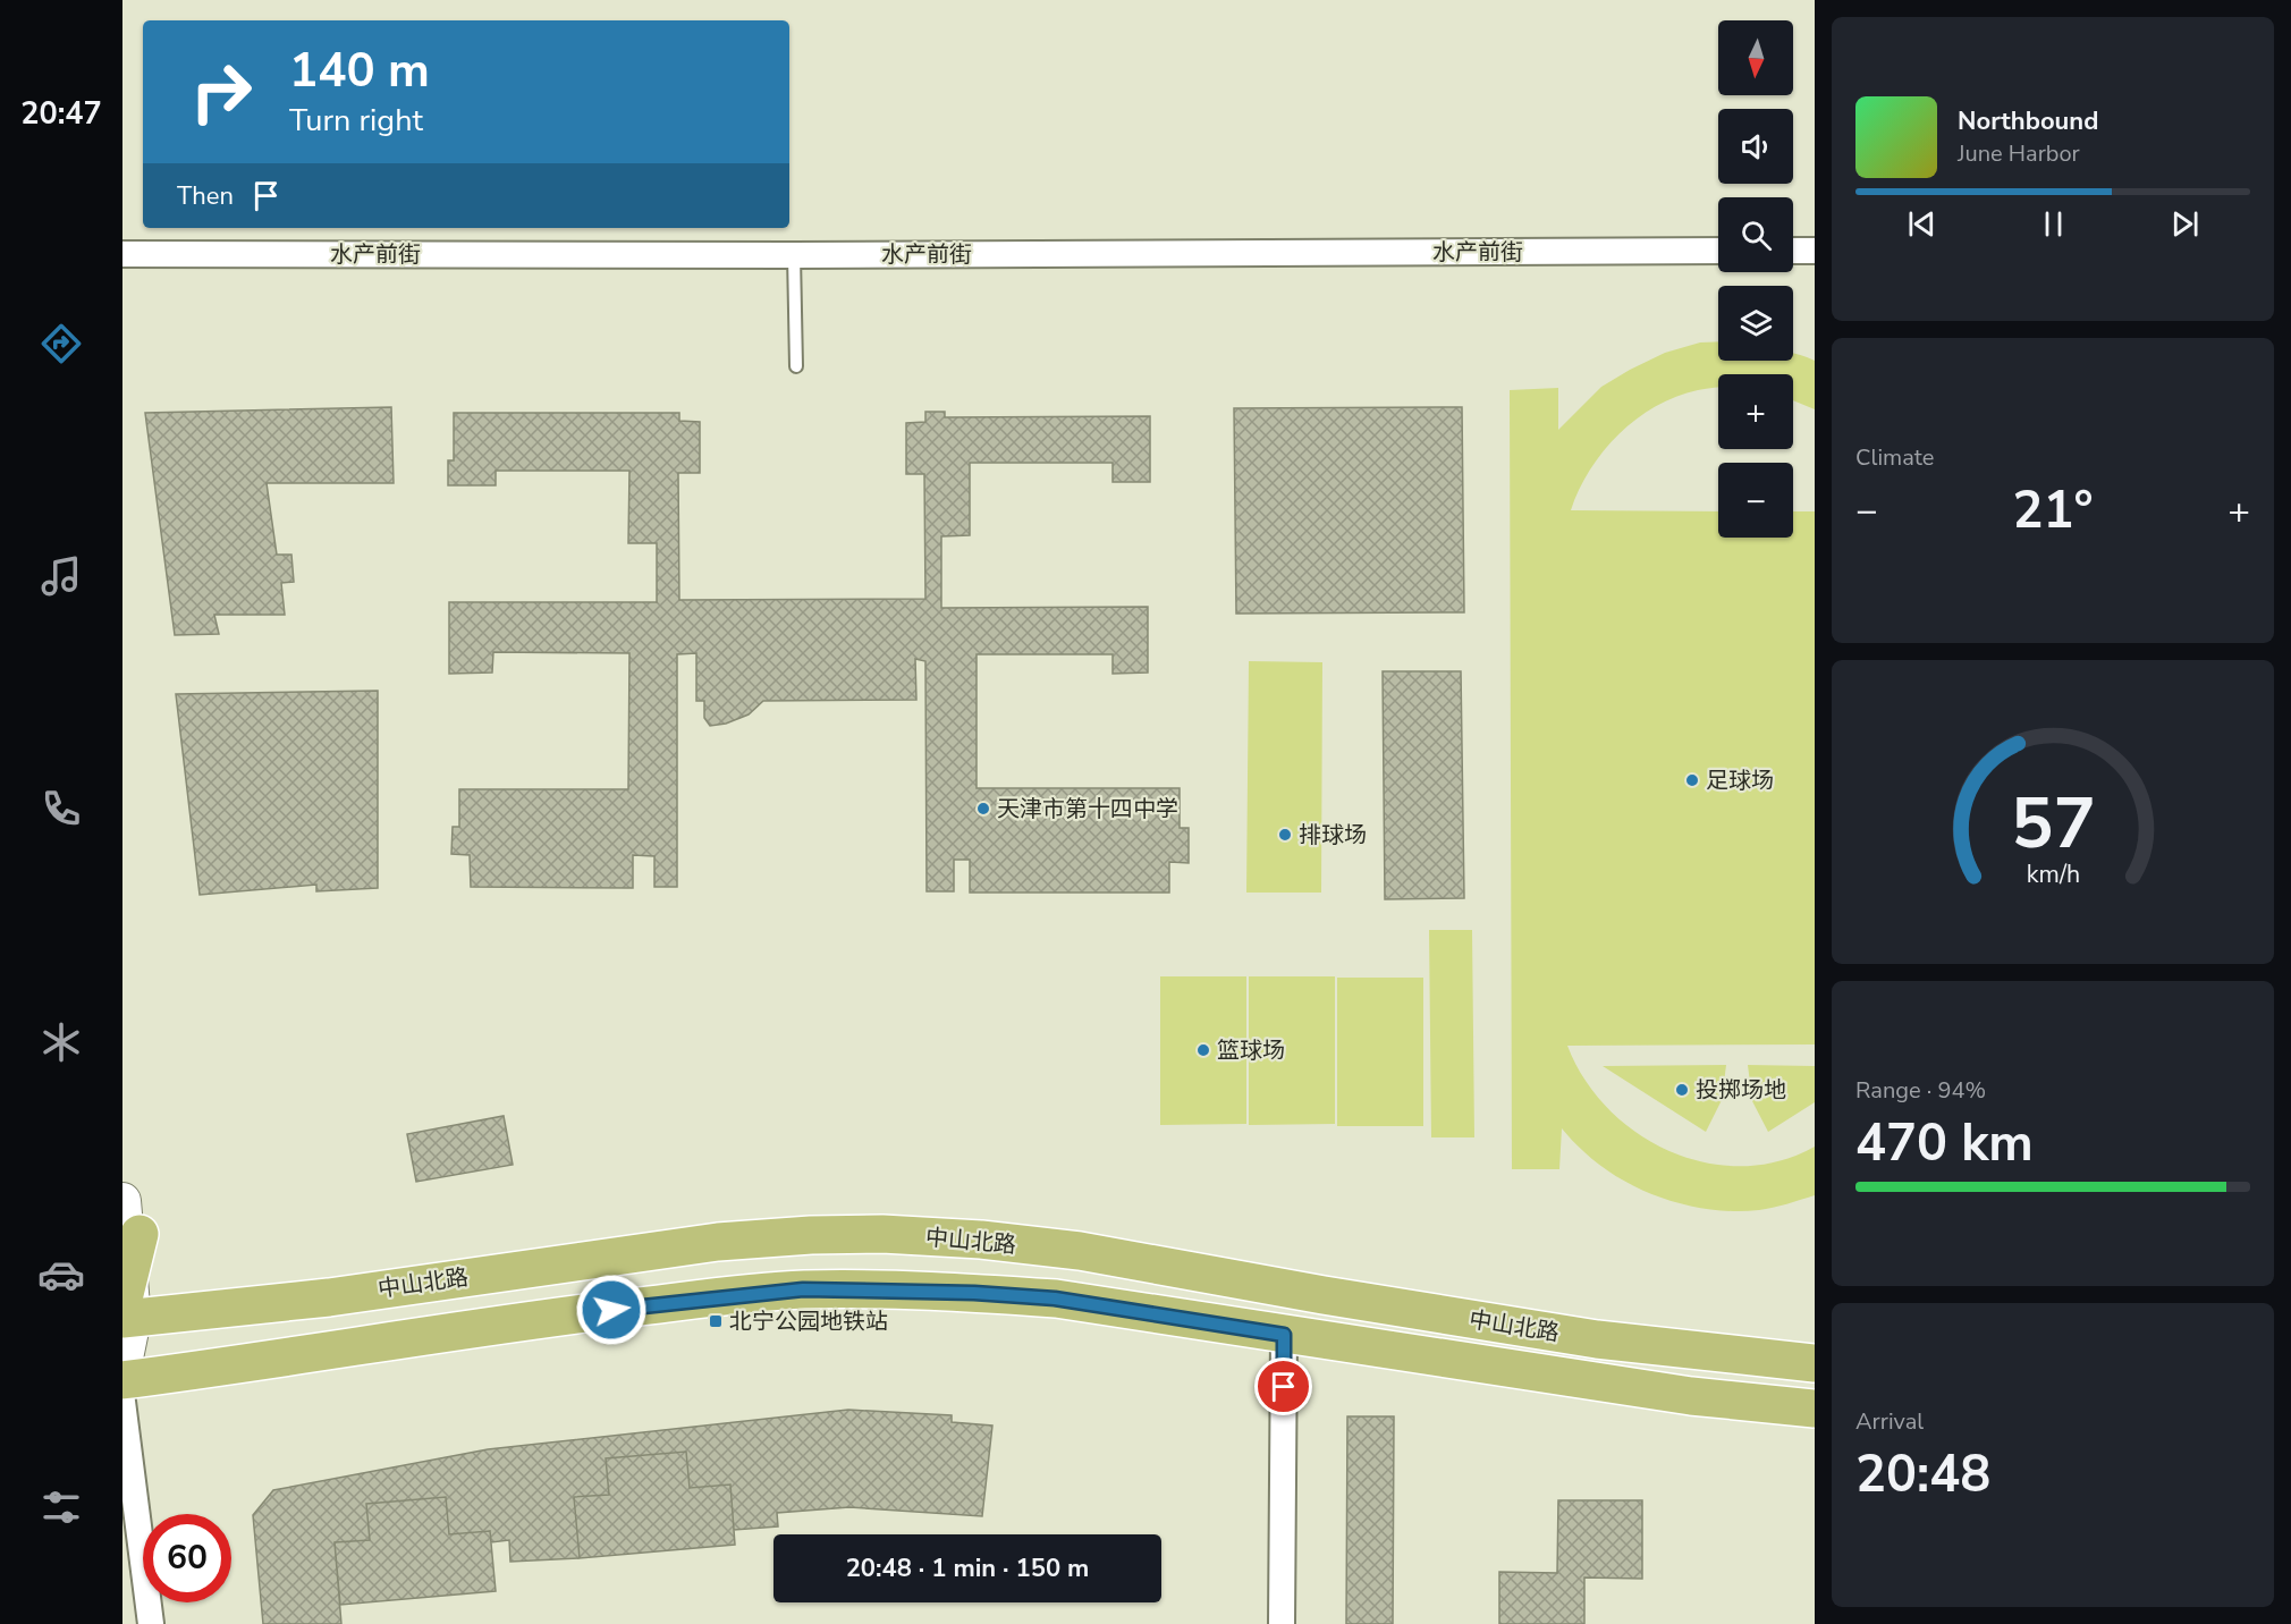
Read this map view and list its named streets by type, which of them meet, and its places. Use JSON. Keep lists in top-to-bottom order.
{
  "streets": {
    "main road": ["中山北路"],
    "street": ["水产前街"]
  },
  "places": {
    "other": [
      "足球场",
      "天津市第十四中学",
      "排球场",
      "篮球场",
      "投掷场地"
    ],
    "transit": ["北宁公园地铁站"]
  },
  "north": "bottom",
  "page": {
    "tabs": "20:47",
    "map_buttons": ["+", "−"],
    "turn": ["140 m", "Turn right"],
    "song": ["Northbound", "June Harbor"],
    "then": "Then",
    "tile": [
      "Climate",
      ["Range · 94%", "470 km"],
      ["Arrival", "20:48"]
    ],
    "heat": ["−", "21°", "+"],
    "limit": "60",
    "trip": "20:48 · 1 min · 150 m",
    "gauge": ["57", "km/h"]
  }
}
